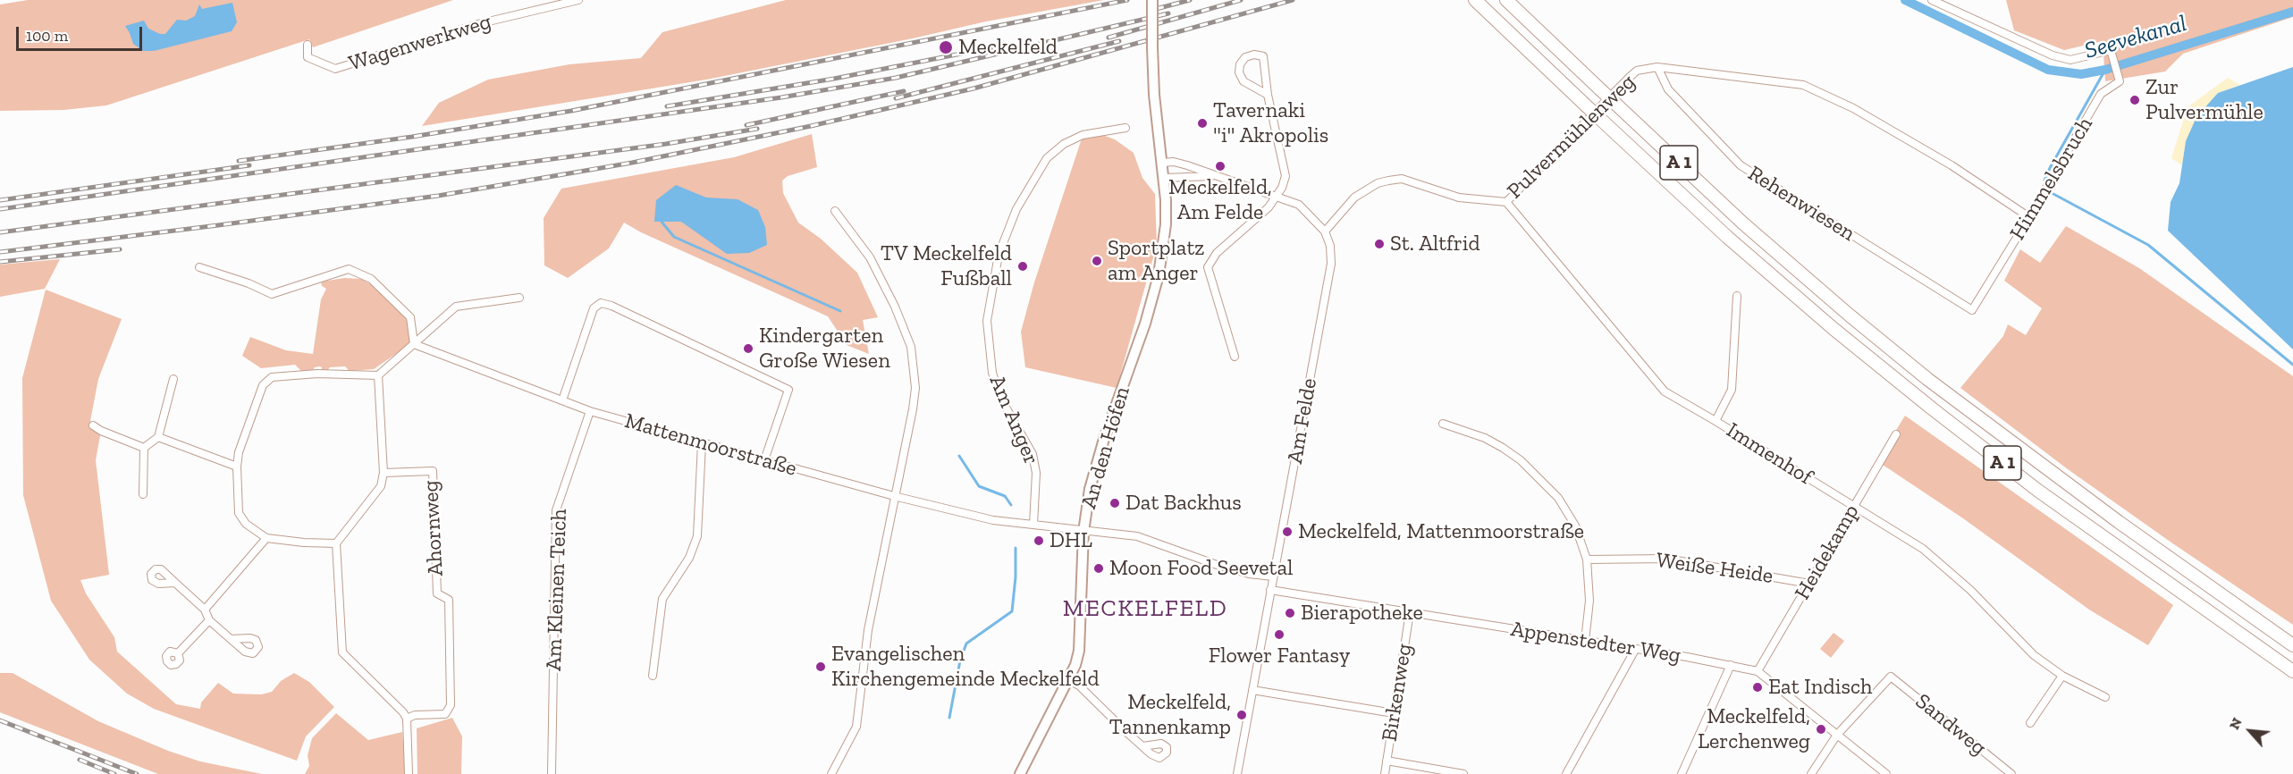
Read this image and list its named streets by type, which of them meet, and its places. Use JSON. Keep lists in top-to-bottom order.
{
  "streets": {
    "highway": ["A 1"],
    "street": [
      "Wagenwerkweg",
      "Pulvermühlenweg",
      "Himmelsbruch",
      "Rehenwiesen",
      "Am Anger",
      "Am Felde",
      "Mattenmoorstraße",
      "An den Höfen",
      "Immenhof",
      "Ahornweg",
      "Heidekamp",
      "Weiße Heide",
      "Am Kleinen Teich",
      "Appenstedter Weg",
      "Birkenweg",
      "Sandweg"
    ]
  },
  "crossings": [
    ["Pulvermühlenweg", "Himmelsbruch"],
    ["Pulvermühlenweg", "Rehenwiesen"],
    ["Pulvermühlenweg", "Am Felde"],
    ["Pulvermühlenweg", "Immenhof"],
    ["Himmelsbruch", "Rehenwiesen"],
    ["Am Anger", "Mattenmoorstraße"],
    ["Am Felde", "Mattenmoorstraße"],
    ["Am Felde", "Appenstedter Weg"],
    ["Mattenmoorstraße", "An den Höfen"],
    ["Mattenmoorstraße", "Am Kleinen Teich"],
    ["Immenhof", "Heidekamp"],
    ["Heidekamp", "Weiße Heide"],
    ["Heidekamp", "Appenstedter Weg"],
    ["Appenstedter Weg", "Birkenweg"],
    ["Appenstedter Weg", "Sandweg"]
  ],
  "districts": ["MECKELFELD"],
  "water": ["Seevekanal"],
  "places": [
    "Meckelfeld",
    "Zur Pulvermühle",
    "Tavernaki \"i\" Akropolis",
    "Meckelfeld, Am Felde",
    "St. Altfrid",
    "Sportplatz am Anger",
    "TV Meckelfeld Fußball",
    "Kindergarten Große Wiesen",
    "Dat Backhus",
    "Meckelfeld, Mattenmoorstraße",
    "DHL",
    "Moon Food Seevetal",
    "Bierapotheke",
    "Flower Fantasy",
    "Evangelischen Kirchengemeinde Meckelfeld",
    "Eat Indisch",
    "Meckelfeld, Tannenkamp",
    "Meckelfeld, Lerchenweg"
  ],
  "scale_bar": "100 m",
  "north": "top left"
}
